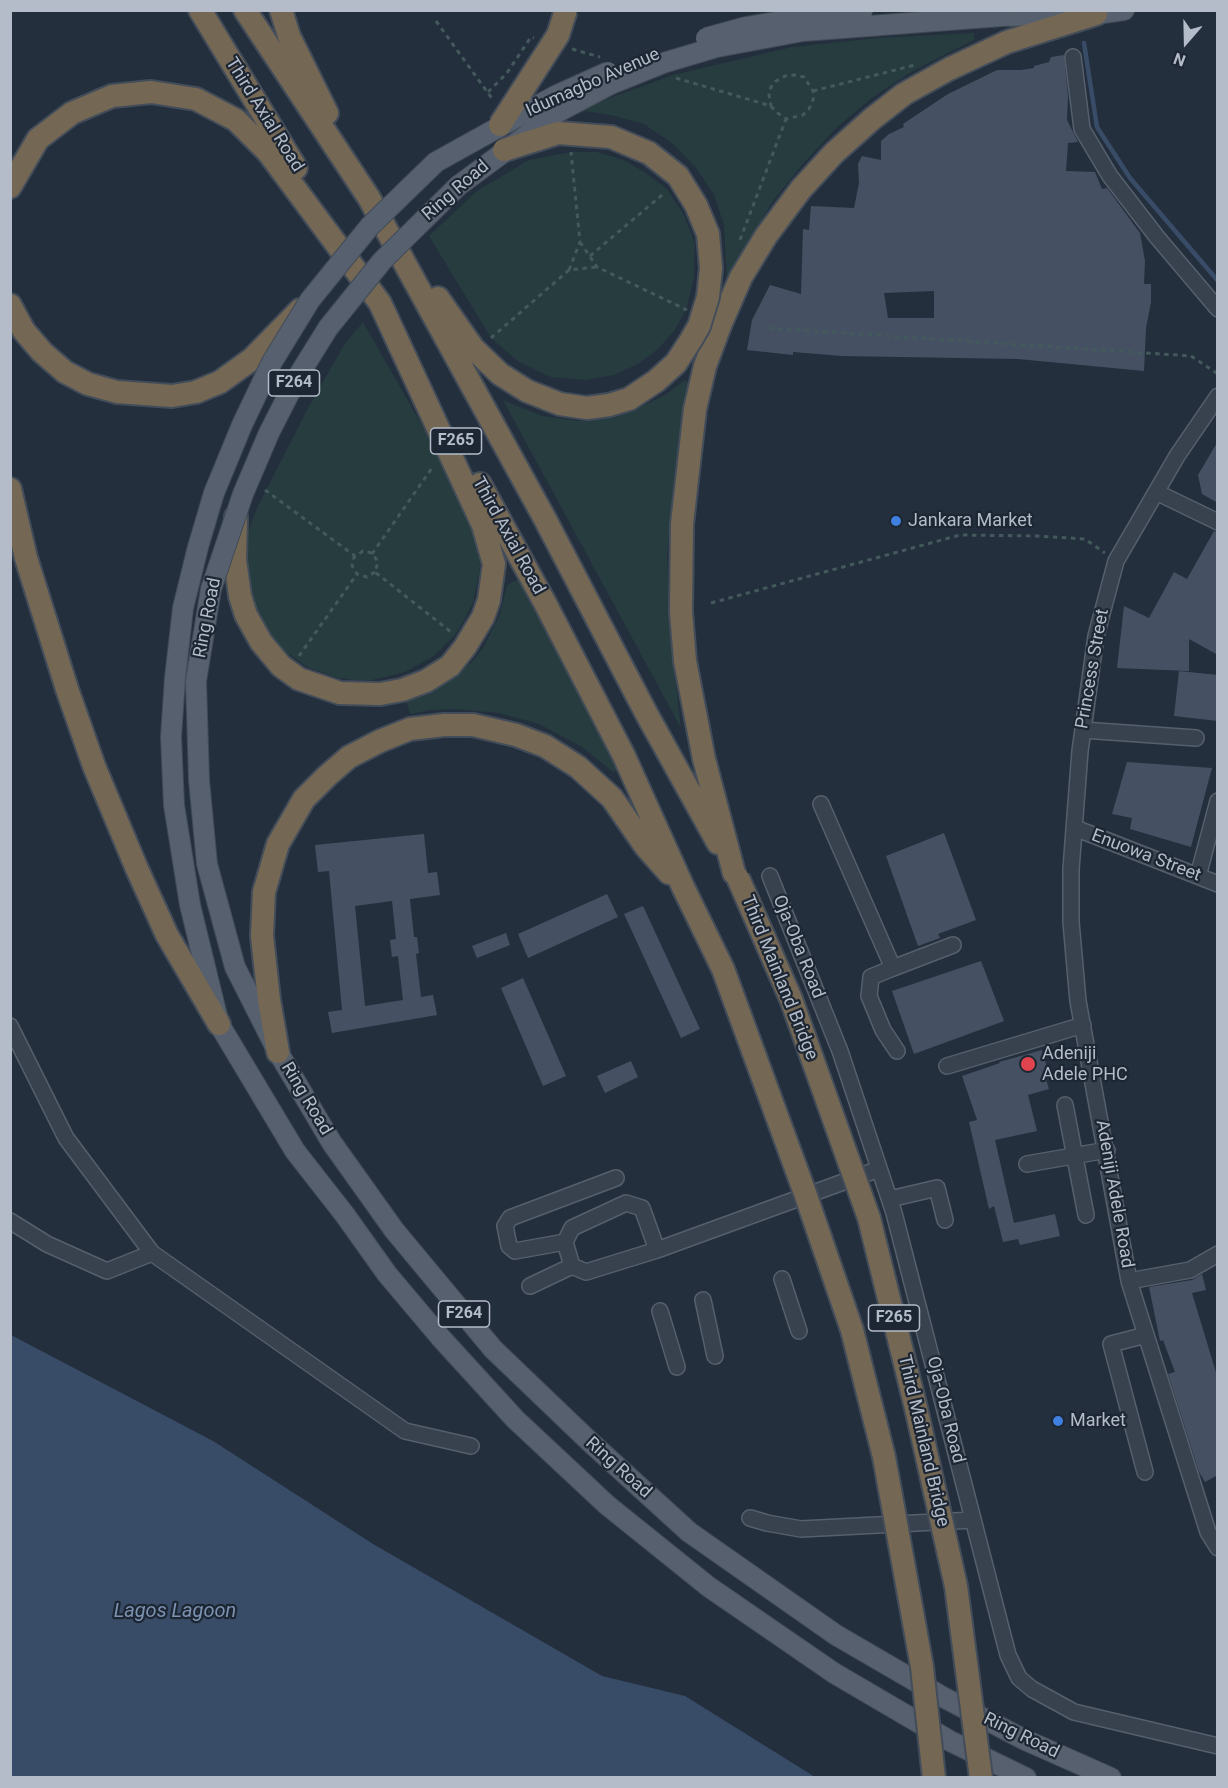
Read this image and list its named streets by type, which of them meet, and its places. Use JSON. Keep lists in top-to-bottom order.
{
  "streets": {
    "highway": [
      "Third Axial Road",
      "F264",
      "F265",
      "Third Mainland Bridge"
    ],
    "main road": ["Idumagbo Avenue", "Ring Road"],
    "street": [
      "Princess Street",
      "Enuowa Street",
      "Oja-Oba Road",
      "Adeniji Adele Road"
    ]
  },
  "crossings": [
    ["Idumagbo Avenue", "Ring Road"],
    ["Idumagbo Avenue", "F264"],
    ["Third Axial Road", "F265"],
    ["Ring Road", "F264"],
    ["F264", "F265"],
    ["F265", "Third Mainland Bridge"],
    ["Princess Street", "Enuowa Street"],
    ["Princess Street", "Adeniji Adele Road"],
    ["Enuowa Street", "Adeniji Adele Road"]
  ],
  "water": ["Lagos Lagoon"],
  "places": ["Jankara Market", "Adeniji Adele PHC", "Market"],
  "north": "bottom"
}
